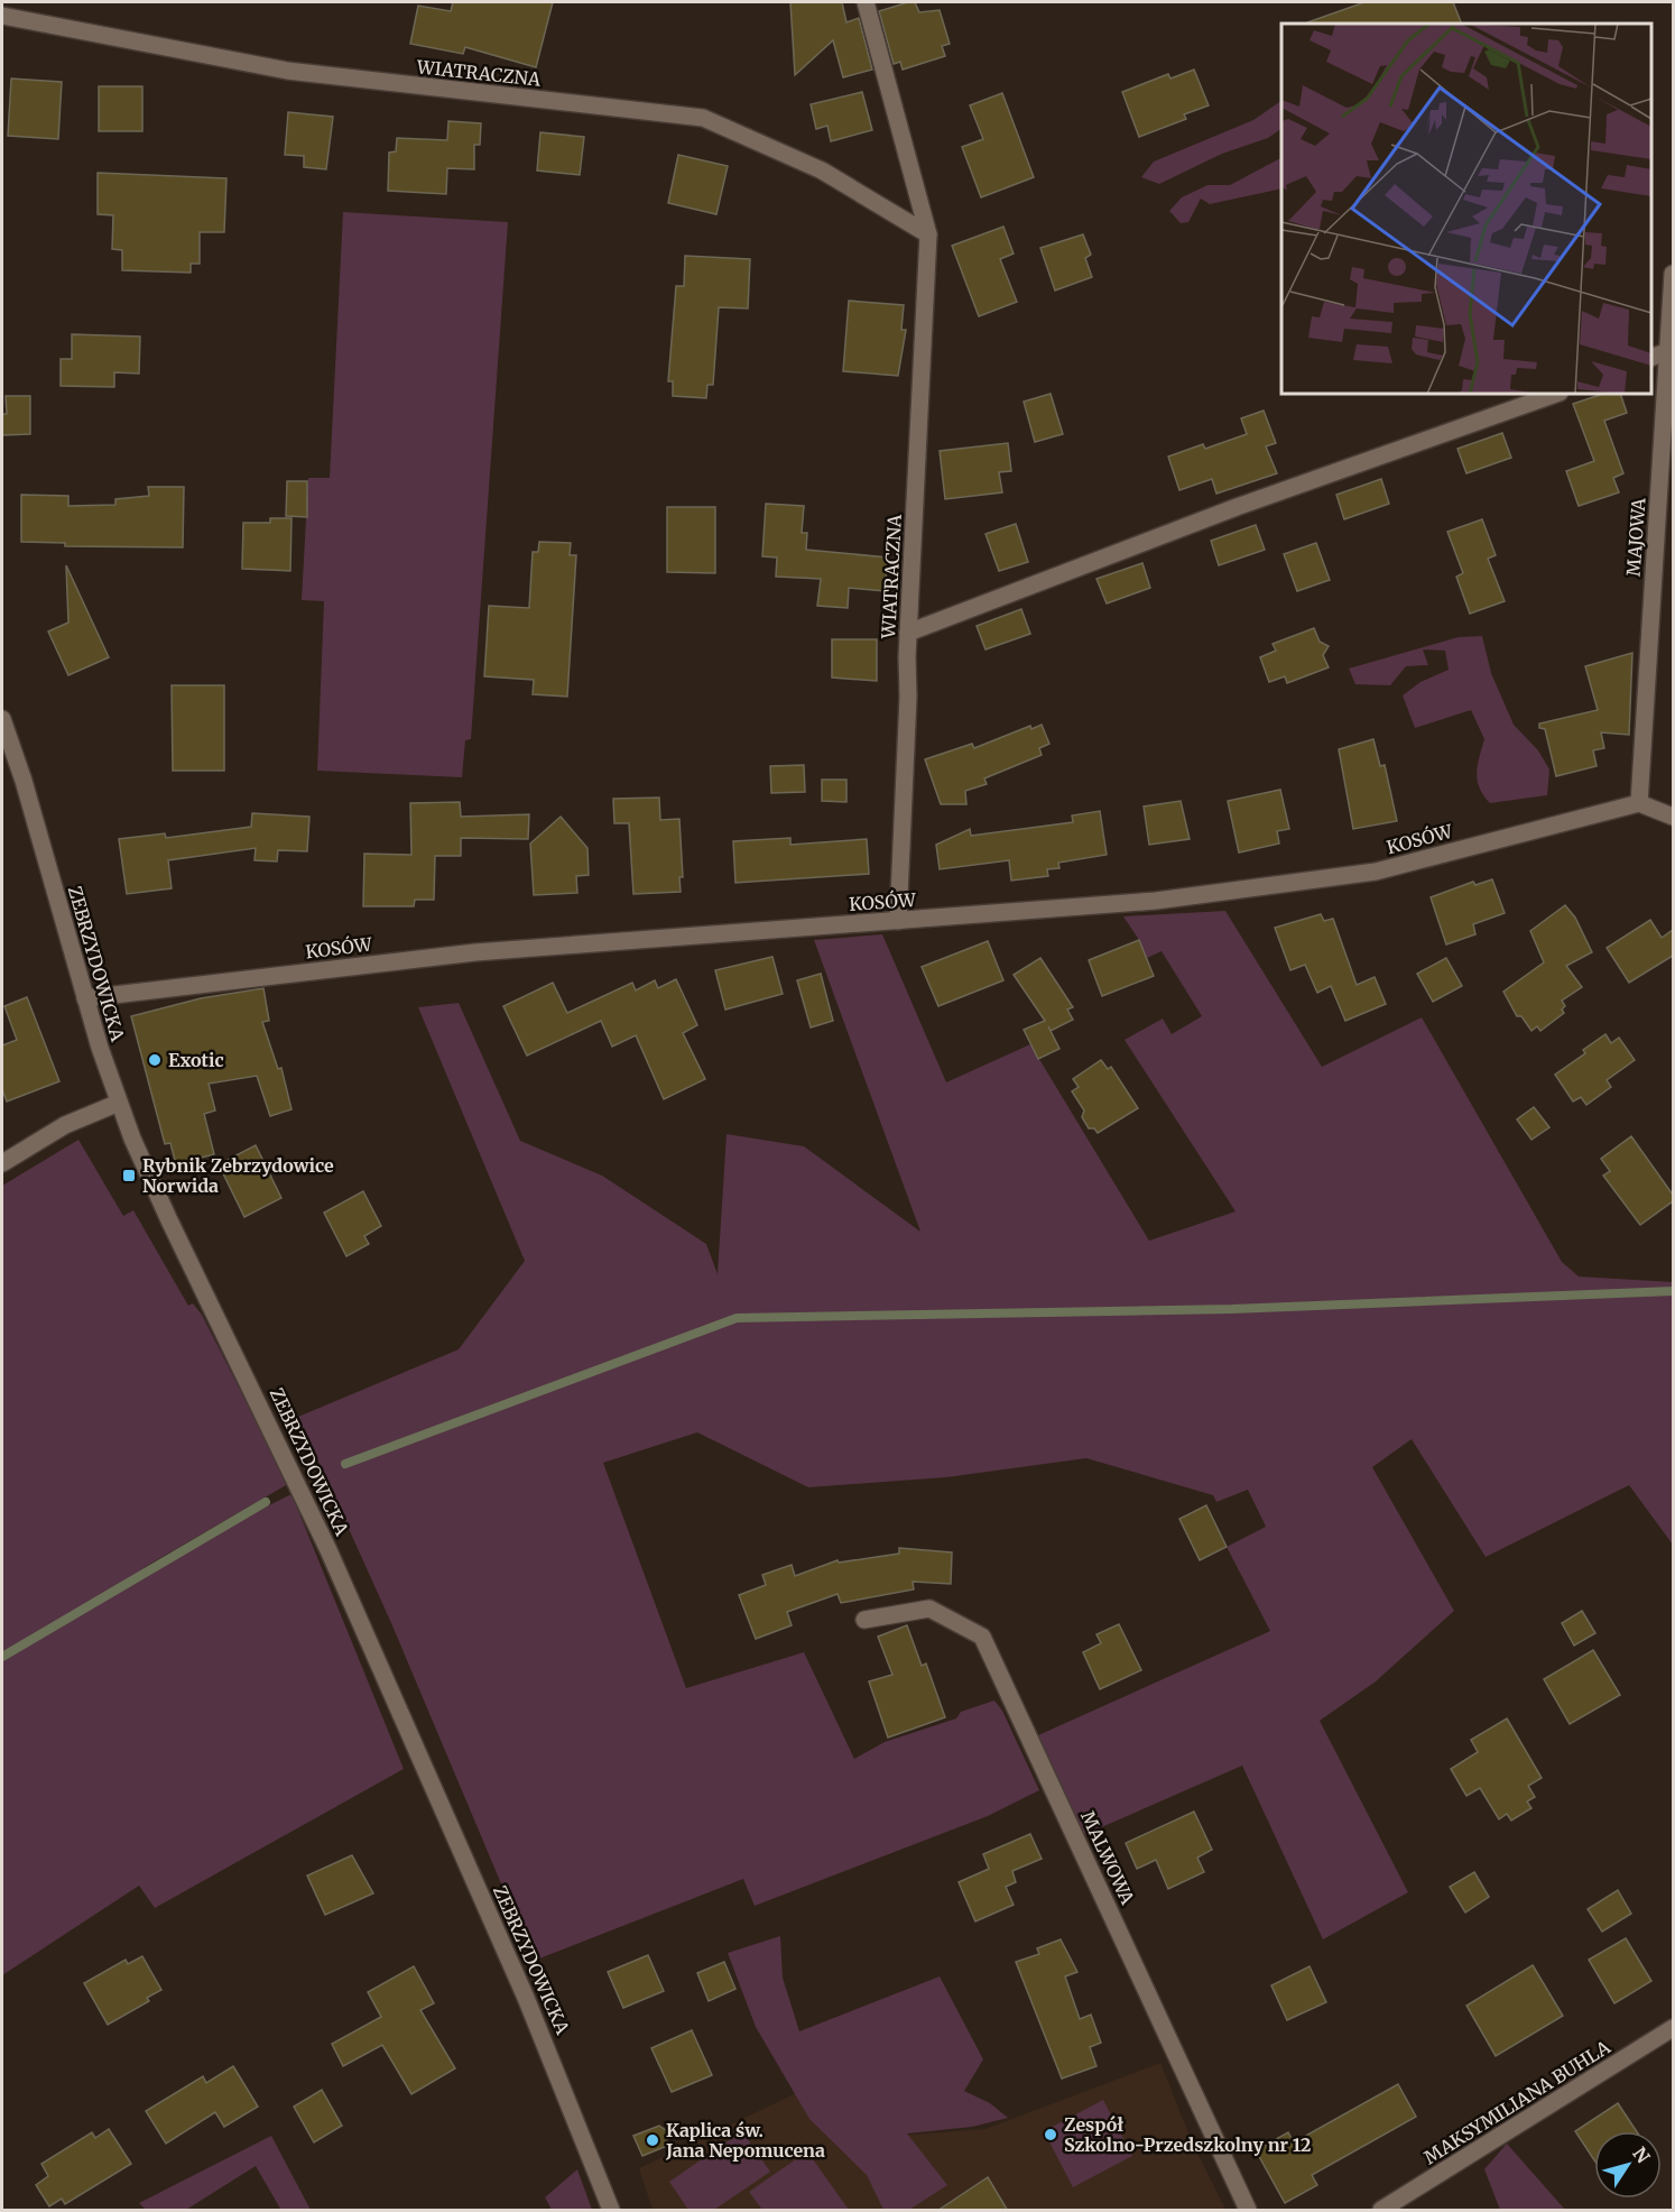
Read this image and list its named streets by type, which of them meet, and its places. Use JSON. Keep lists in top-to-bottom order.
{
  "streets": {
    "street": [
      "WIATRACZNA",
      "MAJOWA",
      "KOSÓW",
      "ZEBRZYDOWICKA",
      "MALWOWA",
      "MAKSYMILIANA BUHLA"
    ]
  },
  "crossings": [
    ["WIATRACZNA", "KOSÓW"],
    ["MAJOWA", "KOSÓW"],
    ["KOSÓW", "ZEBRZYDOWICKA"]
  ],
  "places": {
    "other": ["Exotic", "Zespół Szkolno-Przedszkolny nr 12", "Kaplica św. Jana Nepomucena"],
    "transit": ["Rybnik Zebrzydowice Norwida"]
  },
  "north": "top right"
}
